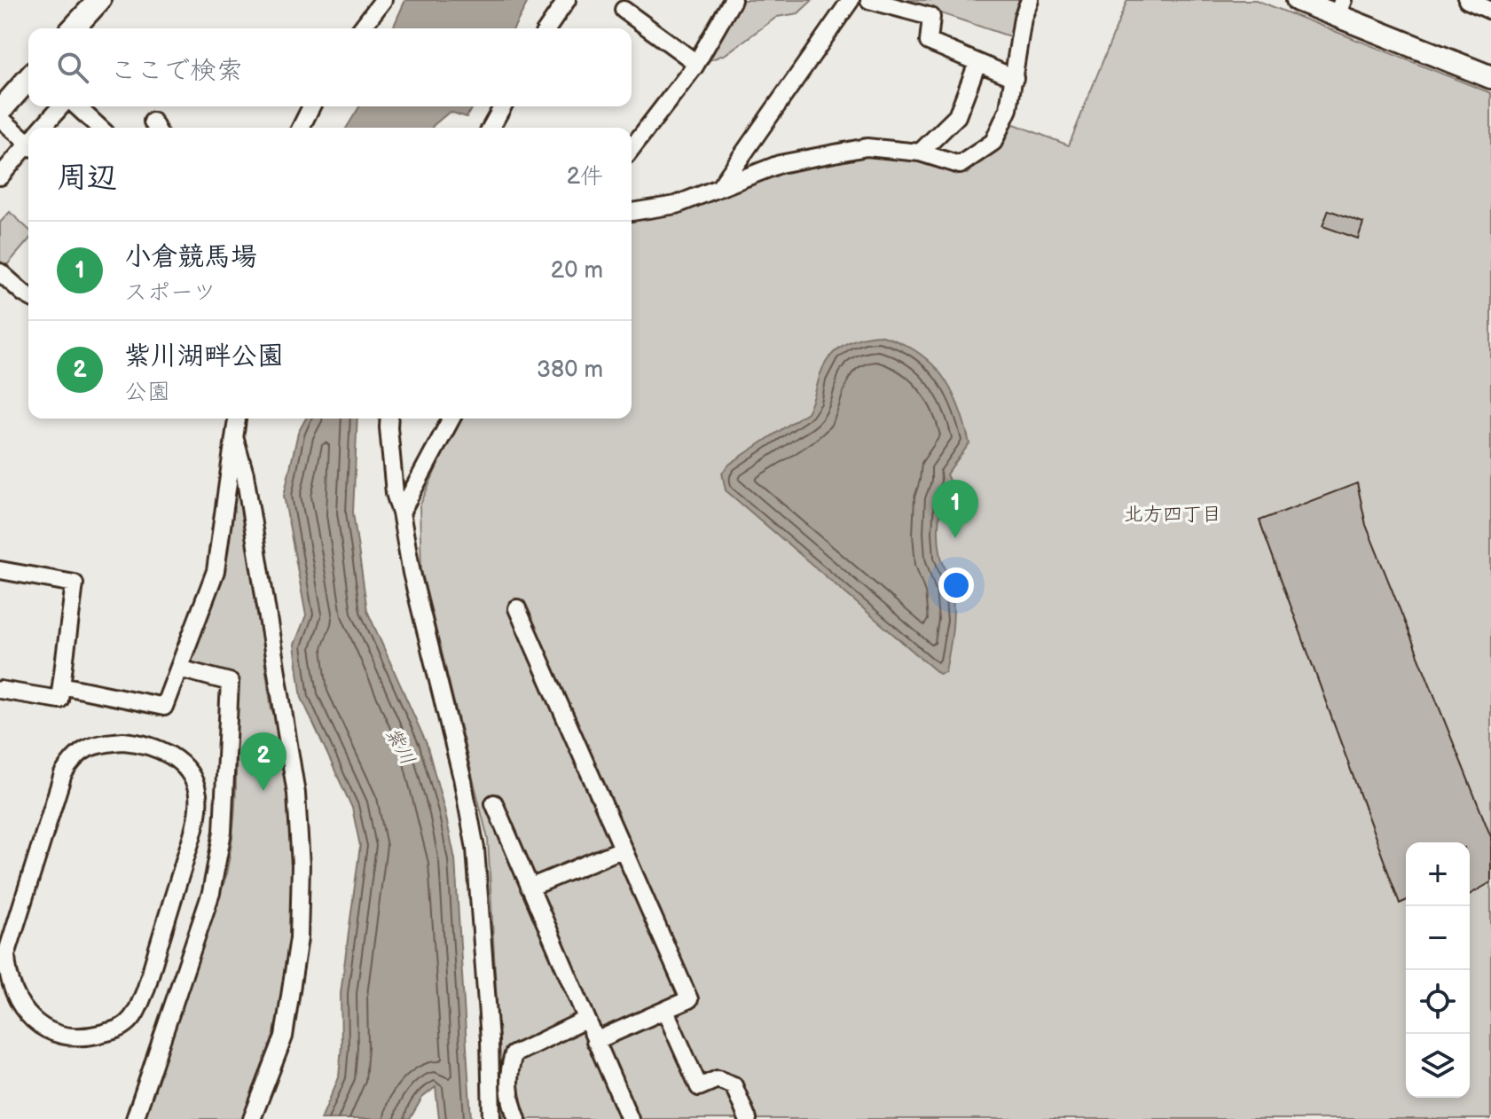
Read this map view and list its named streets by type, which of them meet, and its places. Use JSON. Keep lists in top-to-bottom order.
{
  "districts": ["北方四丁目"],
  "water": ["紫川"],
  "page": {
    "search": "ここで検索",
    "heading": ["周辺", "2件"],
    "list": [
      {
        "mark": "1",
        "name": "小倉競馬場",
        "note": "スポーツ",
        "value": "20 m"
      },
      {
        "mark": "2",
        "name": "紫川湖畔公園",
        "note": "公園",
        "value": "380 m"
      }
    ],
    "pins": ["1", "2"],
    "map_buttons": ["+", "−"]
  }
}
